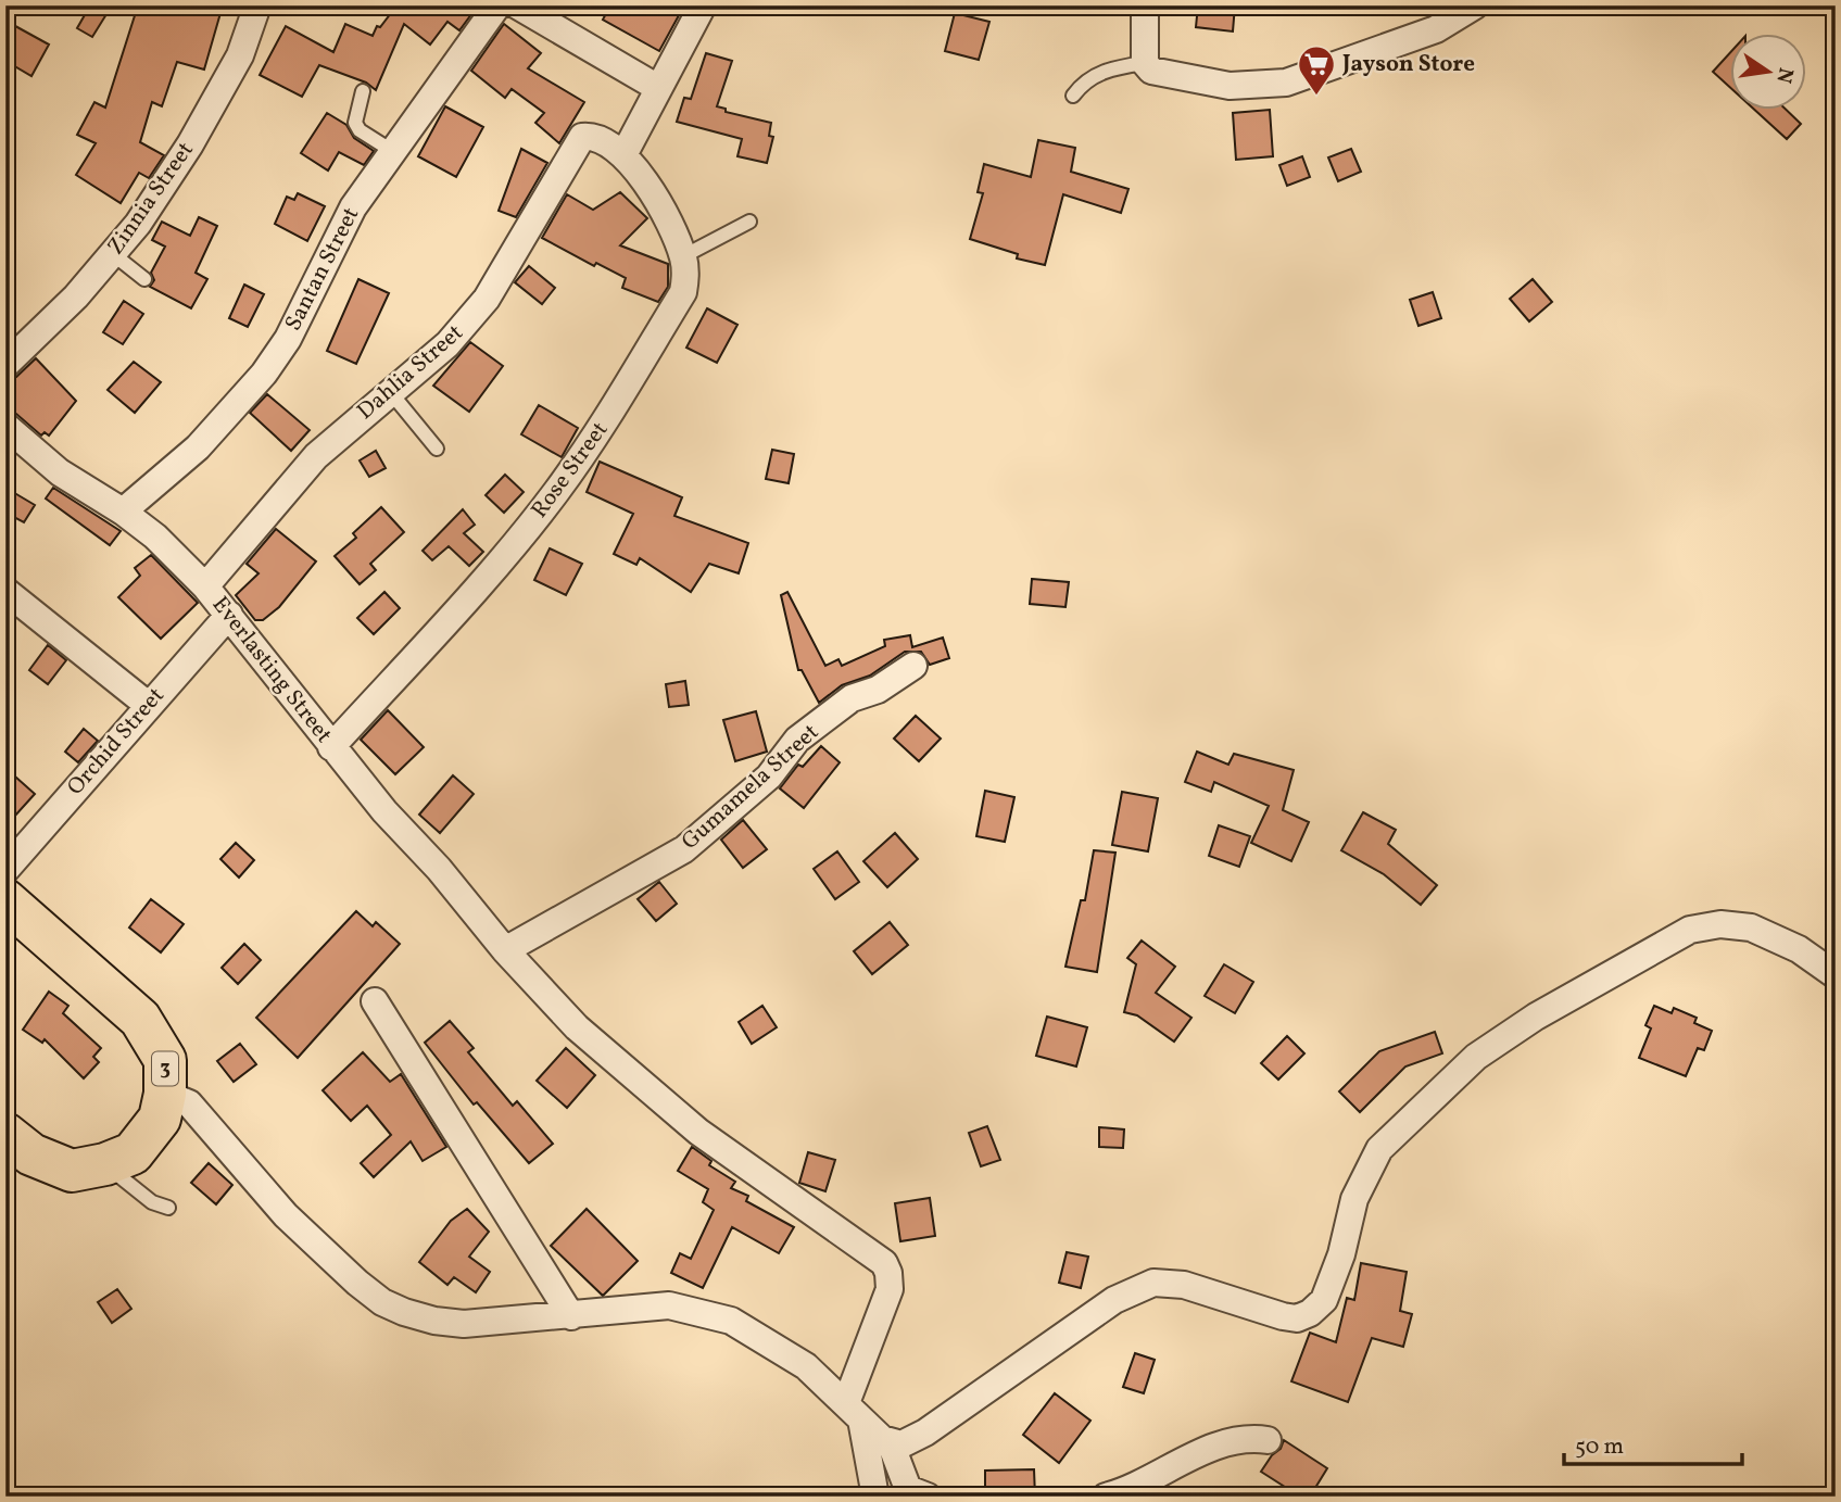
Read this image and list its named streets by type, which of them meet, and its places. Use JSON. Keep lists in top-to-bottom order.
{
  "streets": {
    "highway": ["3"],
    "street": [
      "Zinnia Street",
      "Santan Street",
      "Dahlia Street",
      "Rose Street",
      "Everlasting Street",
      "Orchid Street",
      "Gumamela Street"
    ]
  },
  "crossings": [
    ["Santan Street", "Everlasting Street"],
    ["Dahlia Street", "Rose Street"],
    ["Dahlia Street", "Everlasting Street"],
    ["Rose Street", "Everlasting Street"],
    ["Everlasting Street", "Orchid Street"],
    ["Everlasting Street", "Gumamela Street"]
  ],
  "places": {
    "supermarket": ["Jayson Store"]
  },
  "scale_bar": "50 m",
  "north": "right"
}
